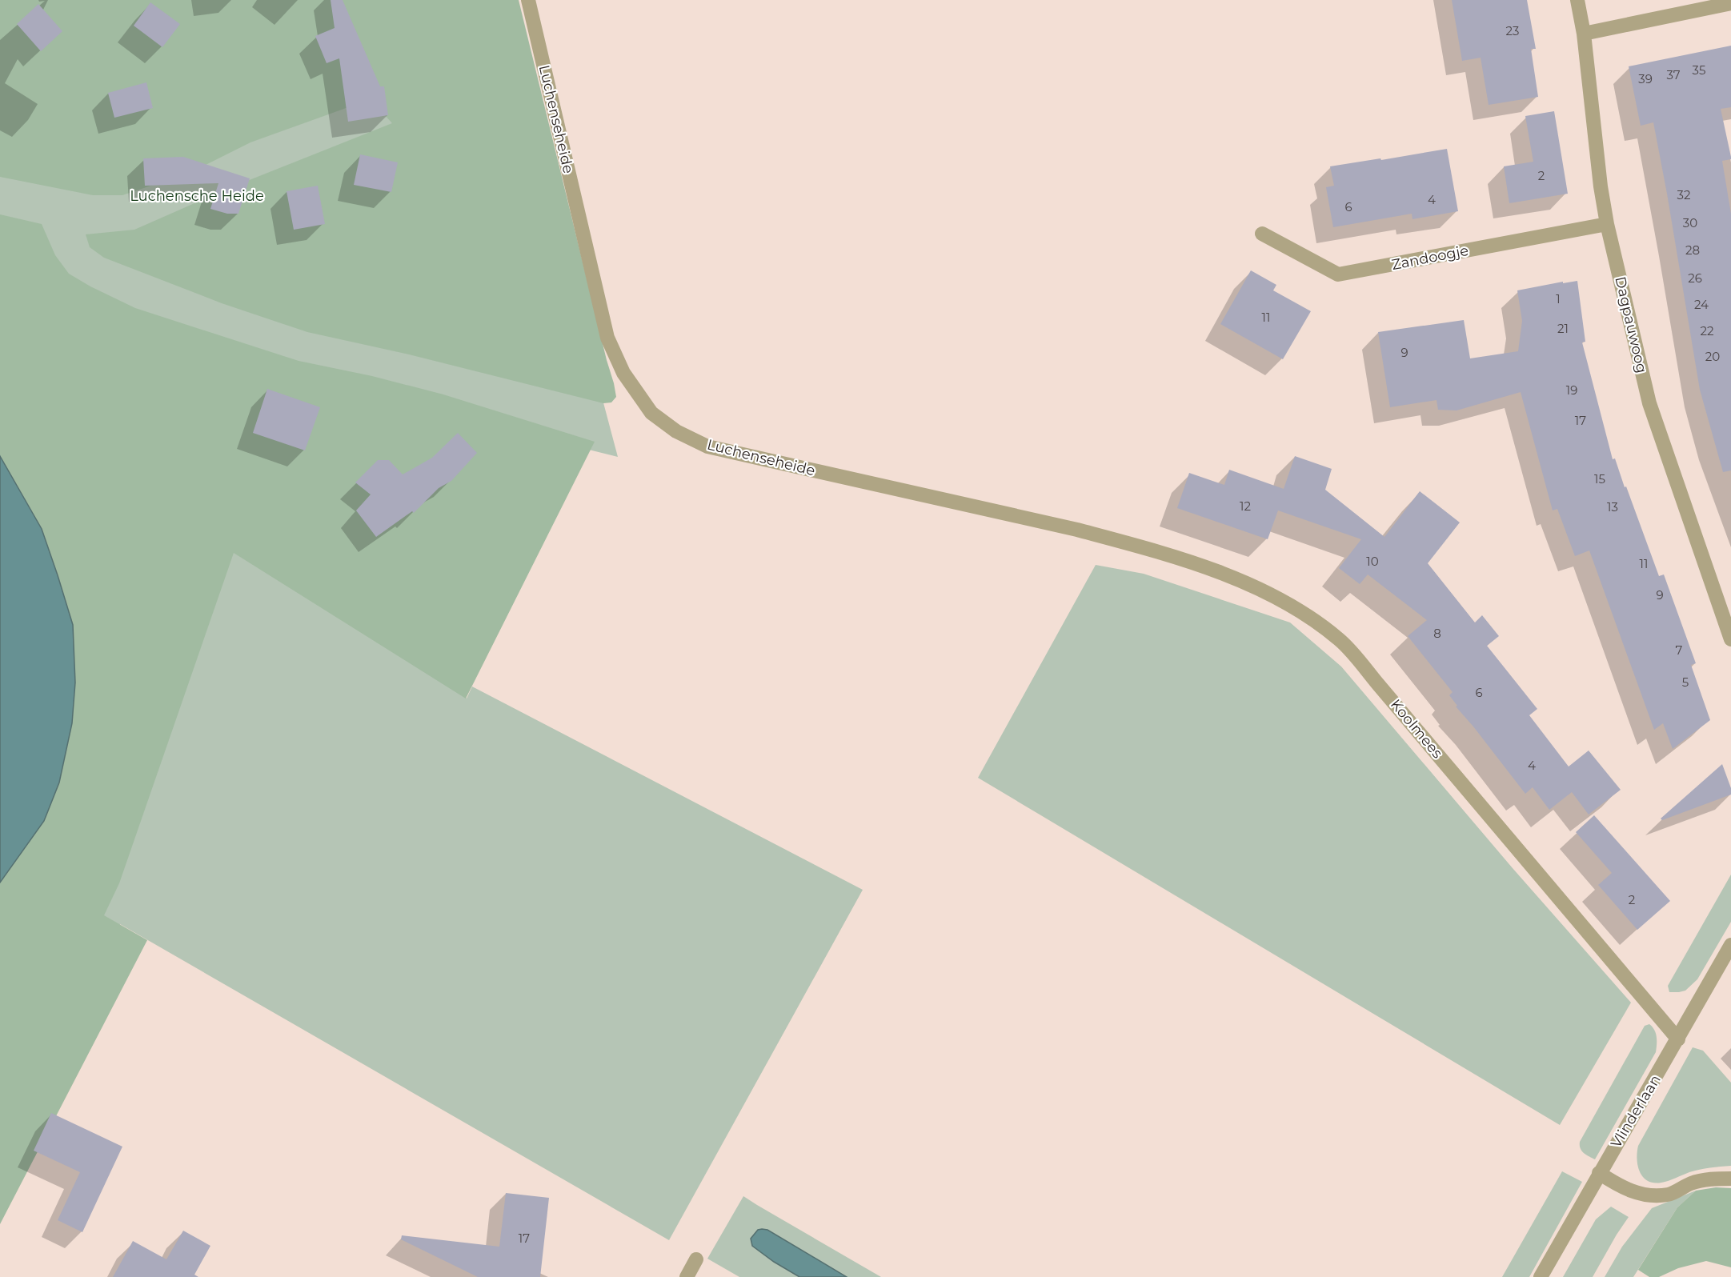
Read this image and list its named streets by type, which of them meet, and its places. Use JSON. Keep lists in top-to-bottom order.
{
  "streets": {
    "street": [
      "Luchenseheide",
      "Zandoogje",
      "Dagpauwoog",
      "Koolmees",
      "Vlinderlaan"
    ]
  },
  "crossings": [
    ["Luchenseheide", "Koolmees"],
    ["Zandoogje", "Dagpauwoog"],
    ["Koolmees", "Vlinderlaan"]
  ],
  "parks": ["Luchensche Heide"],
  "house_numbers": [
    "23",
    "35",
    "37",
    "39",
    "2",
    "32",
    "4",
    "6",
    "30",
    "28",
    "26",
    "1",
    "24",
    "11",
    "21",
    "22",
    "9",
    "20",
    "19",
    "17",
    "15",
    "12",
    "13",
    "10",
    "11",
    "9",
    "8",
    "7",
    "5",
    "6",
    "4",
    "2",
    "17"
  ]
}
